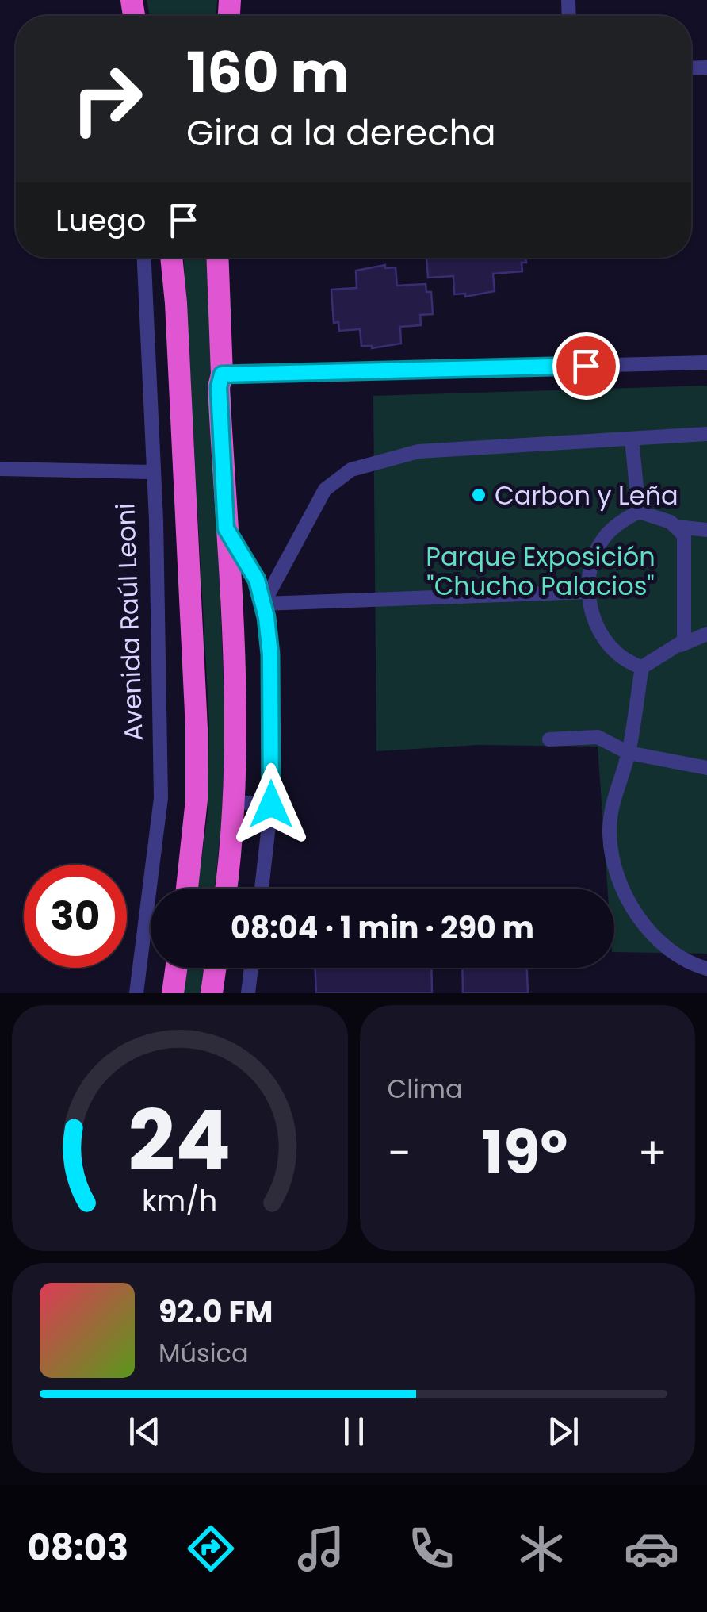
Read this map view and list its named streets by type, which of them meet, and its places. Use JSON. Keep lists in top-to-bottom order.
{
  "streets": {
    "street": ["Avenida Raúl Leoni"]
  },
  "parks": ["Parque Exposición \"Chucho Palacios\""],
  "places": ["Carbon y Leña"],
  "page": {
    "turn": ["160 m", "Gira a la derecha"],
    "then": "Luego",
    "limit": "30",
    "trip": "08:04 · 1 min · 290 m",
    "tile": "Clima",
    "heat": ["−", "19°", "+"],
    "song": ["92.0 FM", "Música"],
    "tabs": "08:03",
    "gauge": ["24", "km/h"]
  }
}
